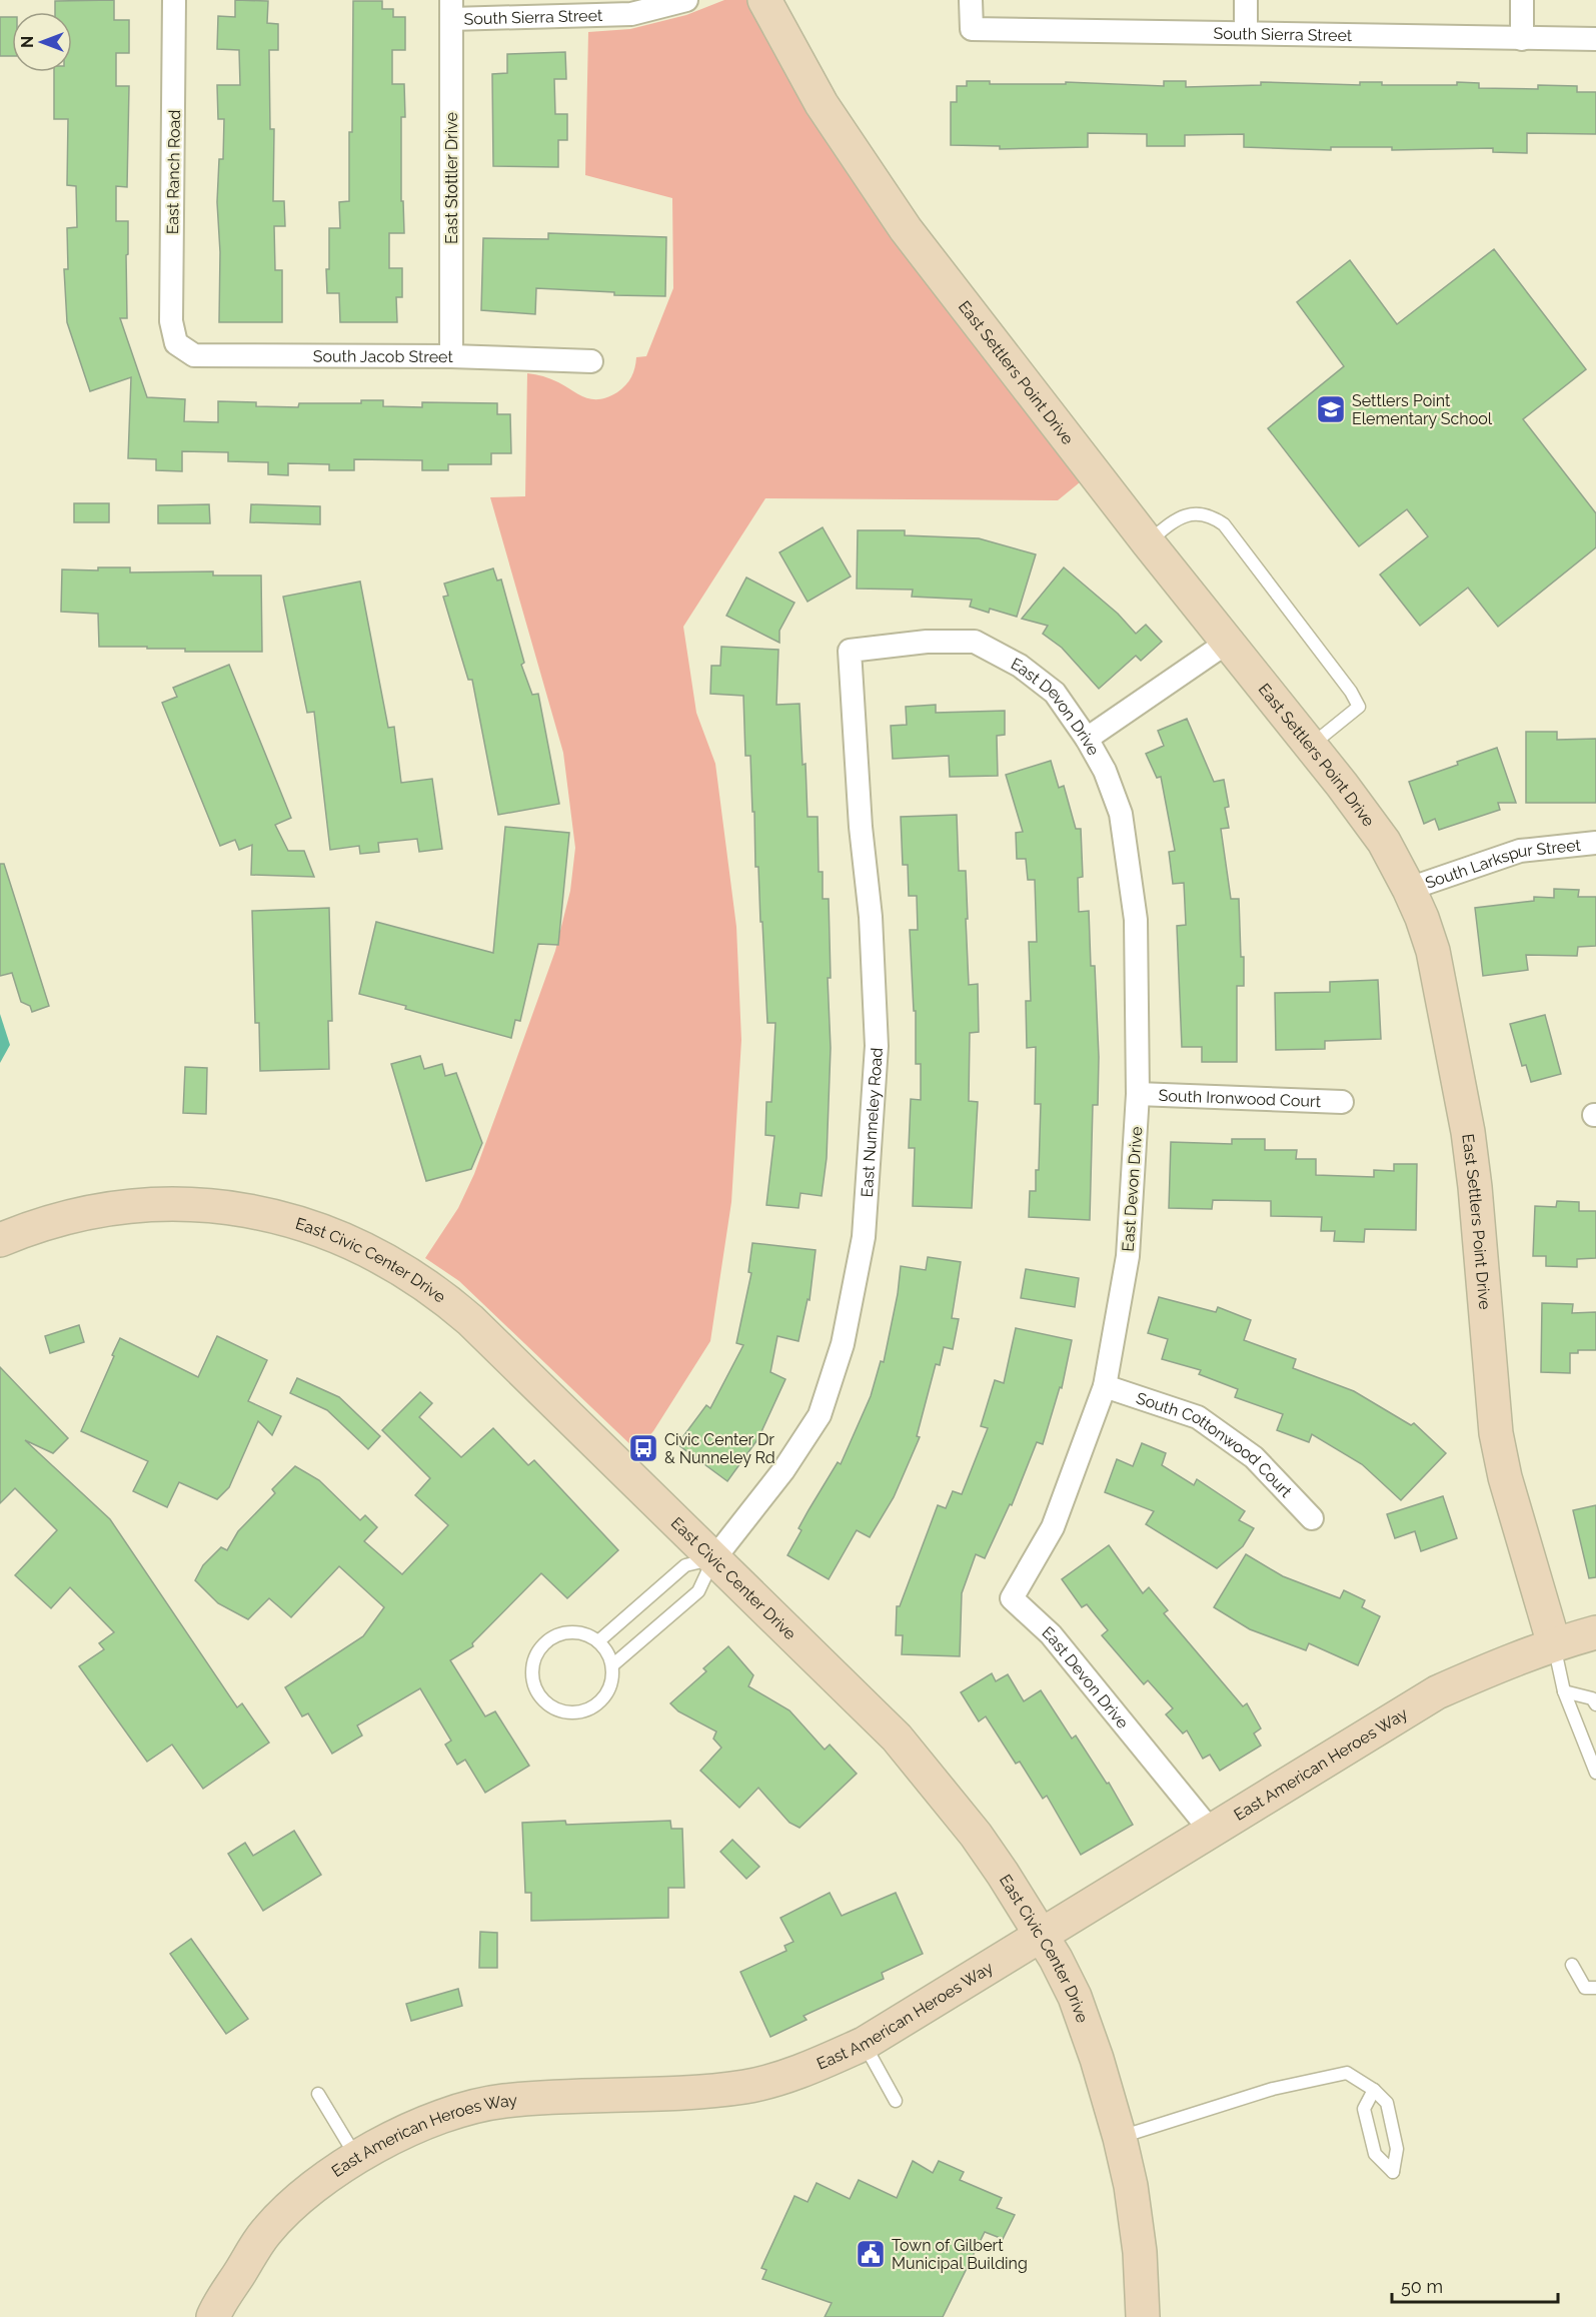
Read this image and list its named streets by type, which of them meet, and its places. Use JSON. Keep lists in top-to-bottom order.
{
  "streets": {
    "street": [
      "South Sierra Street",
      "East Ranch Road",
      "East Stottler Drive",
      "South Jacob Street",
      "East Settlers Point Drive",
      "East Devon Drive",
      "South Larkspur Street",
      "South Ironwood Court",
      "East Nunneley Road",
      "East Civic Center Drive",
      "South Cottonwood Court",
      "East American Heroes Way"
    ]
  },
  "crossings": [
    ["South Sierra Street", "East Stottler Drive"],
    ["East Ranch Road", "South Jacob Street"],
    ["East Stottler Drive", "South Jacob Street"],
    ["East Settlers Point Drive", "South Larkspur Street"],
    ["East Settlers Point Drive", "East American Heroes Way"],
    ["East Devon Drive", "South Ironwood Court"],
    ["East Devon Drive", "East Nunneley Road"],
    ["East Devon Drive", "South Cottonwood Court"],
    ["East Devon Drive", "East American Heroes Way"],
    ["East Nunneley Road", "East Civic Center Drive"],
    ["East Civic Center Drive", "East American Heroes Way"]
  ],
  "places": {
    "school or university": ["Settlers Point Elementary School"],
    "bus stop": ["Civic Center Dr & Nunneley Rd"],
    "public building": ["Town of Gilbert Municipal Building"]
  },
  "scale_bar": "50 m",
  "north": "left"
}
